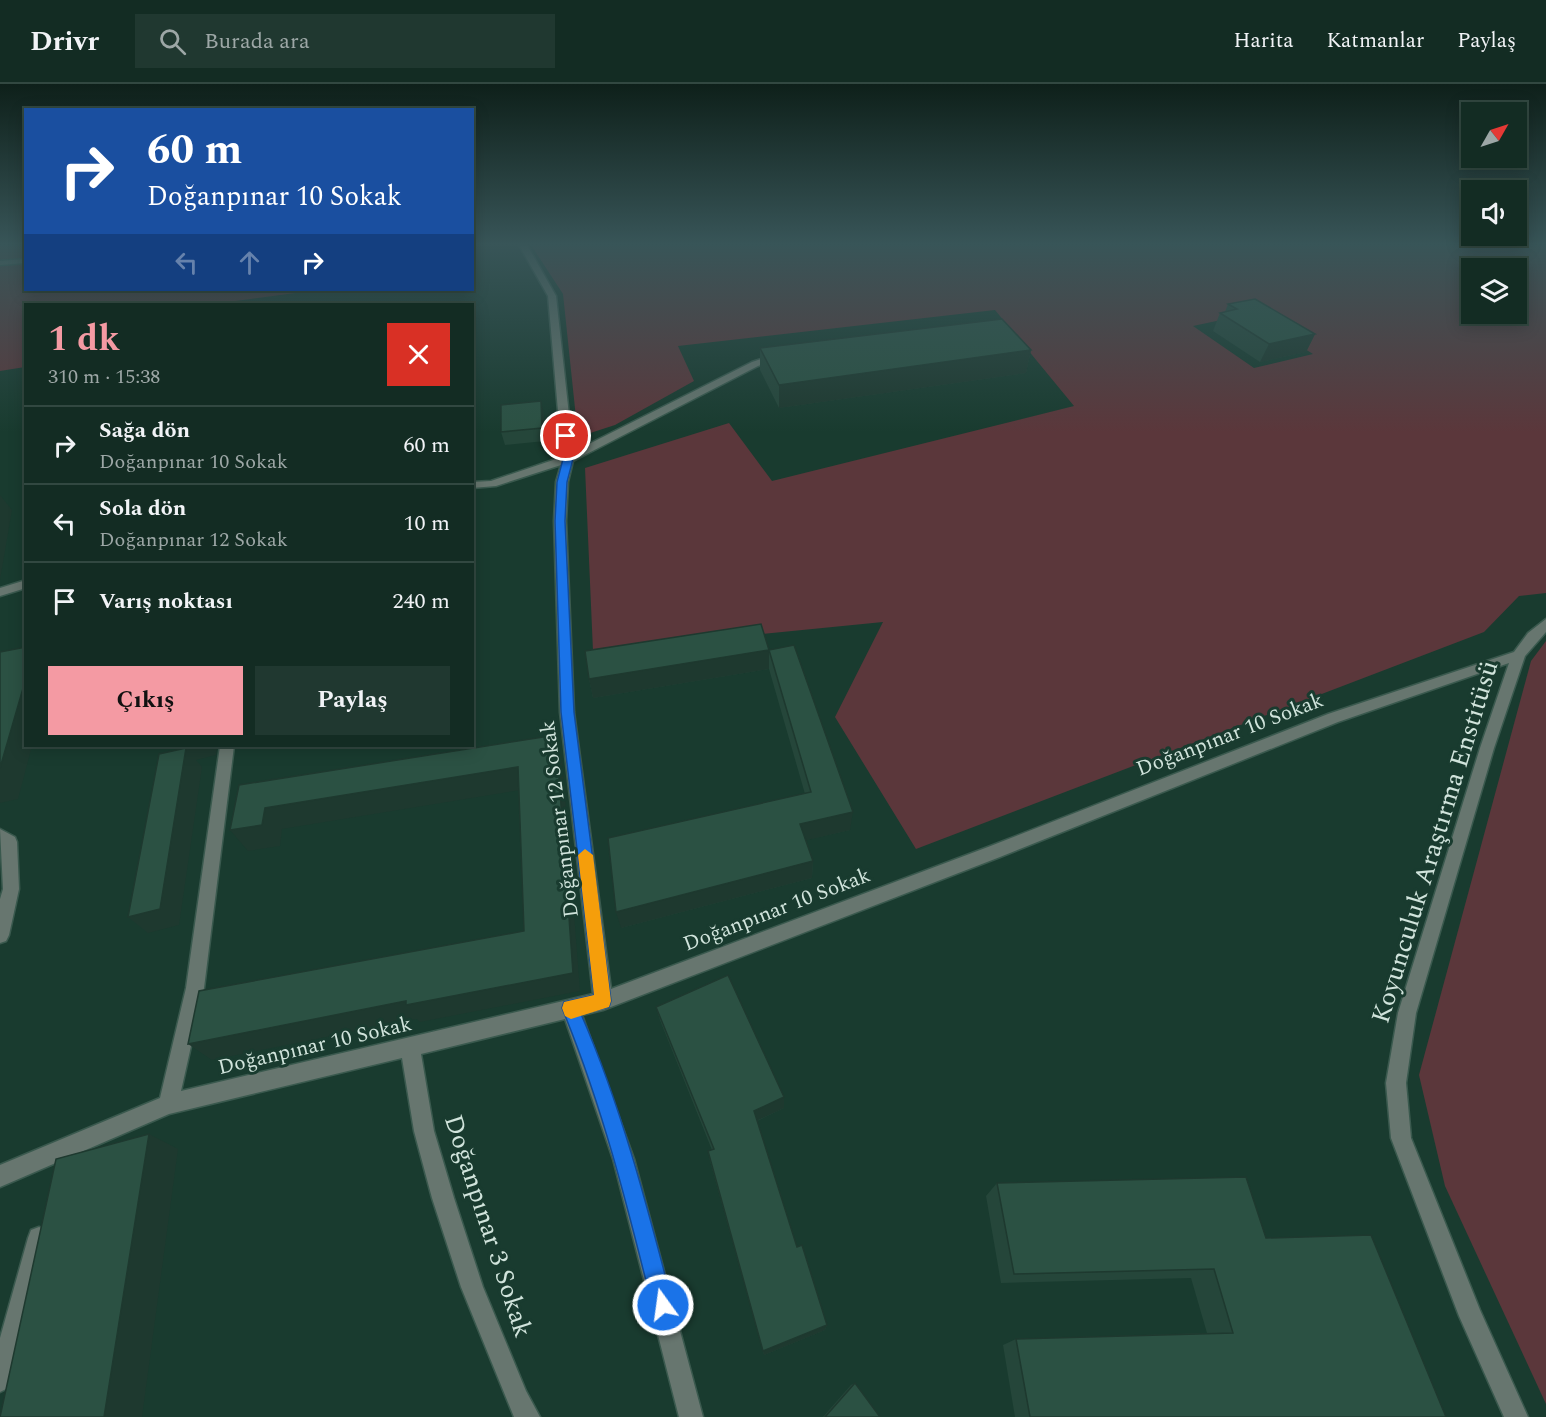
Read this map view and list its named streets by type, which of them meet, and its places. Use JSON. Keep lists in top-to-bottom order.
{
  "streets": {
    "street": [
      "Doğanpınar 10 Sokak",
      "Doğanpınar 12 Sokak",
      "Koyunculuk Araştırma Enstitüsü",
      "Doğanpınar 3 Sokak"
    ]
  },
  "crossings": [
    ["Doğanpınar 10 Sokak", "Doğanpınar 12 Sokak"],
    ["Doğanpınar 10 Sokak", "Koyunculuk Araştırma Enstitüsü"],
    ["Doğanpınar 10 Sokak", "Doğanpınar 3 Sokak"]
  ],
  "north": "top right",
  "page": {
    "header": "Drivr",
    "search": "Burada ara",
    "nav": ["Harita", "Katmanlar", "Paylaş"],
    "turn": ["60 m", "Doğanpınar 10 Sokak"],
    "heading": ["1 dk", "310 m · 15:38"],
    "list": [
      {
        "name": "Sağa dön",
        "note": "Doğanpınar 10 Sokak",
        "value": "60 m"
      },
      {
        "name": "Sola dön",
        "note": "Doğanpınar 12 Sokak",
        "value": "10 m"
      },
      {
        "name": "Varış noktası",
        "value": "240 m"
      }
    ],
    "buttons": ["Çıkış", "Paylaş"]
  }
}
